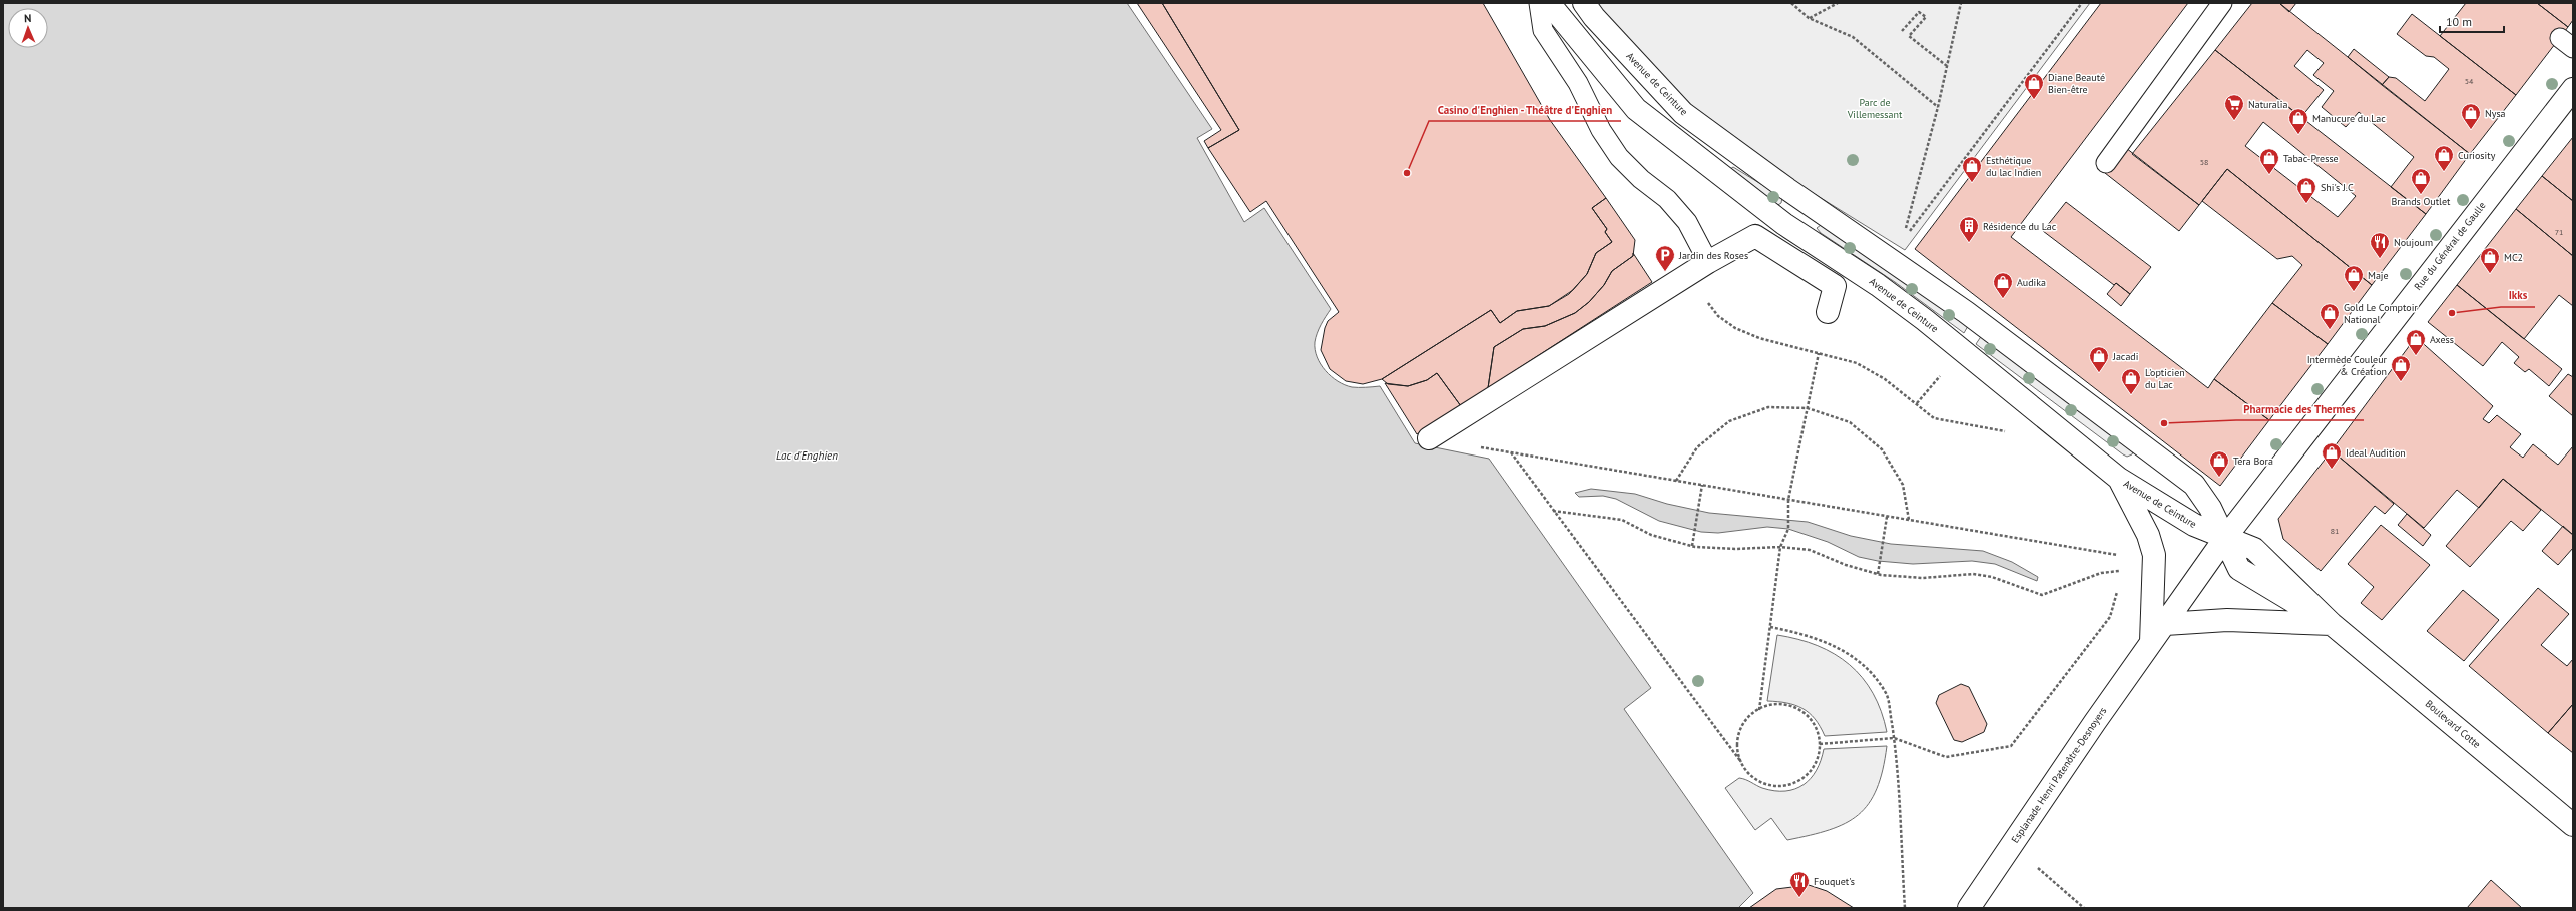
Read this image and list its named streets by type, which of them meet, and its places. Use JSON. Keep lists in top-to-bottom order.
{
  "streets": {
    "main road": [
      "Avenue de Ceinture",
      "Rue du Général de Gaulle",
      "Boulevard Cotte",
      "Esplanade Henri Patenôtre-Desnoyers"
    ]
  },
  "crossings": [
    ["Avenue de Ceinture", "Rue du Général de Gaulle"],
    ["Avenue de Ceinture", "Boulevard Cotte"],
    ["Avenue de Ceinture", "Esplanade Henri Patenôtre-Desnoyers"],
    ["Rue du Général de Gaulle", "Boulevard Cotte"],
    ["Rue du Général de Gaulle", "Esplanade Henri Patenôtre-Desnoyers"],
    ["Boulevard Cotte", "Esplanade Henri Patenôtre-Desnoyers"]
  ],
  "water": ["Lac d'Enghien"],
  "parks": ["Parc de Villemessant"],
  "places": {
    "shop": [
      "Diane Beauté Bien-être",
      "Nysa",
      "Manucure du Lac",
      "Curiosity",
      "Tabac-Presse",
      "Esthétique du lac Indien",
      "Brands Outlet",
      "Shi's J.C",
      "MC2",
      "Maje",
      "Audika",
      "Gold Le Comptoir National",
      "Axess",
      "Jacadi",
      "Intermède Couleur & Création",
      "L'opticien du Lac",
      "Ideal Audition",
      "Tera Bora"
    ],
    "supermarket": ["Naturalia"],
    "other": ["Casino d'Enghien - Théâtre d'Enghien", "Ikks", "Pharmacie des Thermes"],
    "building": ["Résidence du Lac"],
    "restaurant": ["Noujoum", "Fouquet's"],
    "parking": ["Jardin des Roses"]
  },
  "house_numbers": [
    "54",
    "58",
    "71",
    "81"
  ],
  "scale_bar": "10 m",
  "north": "top"
}
